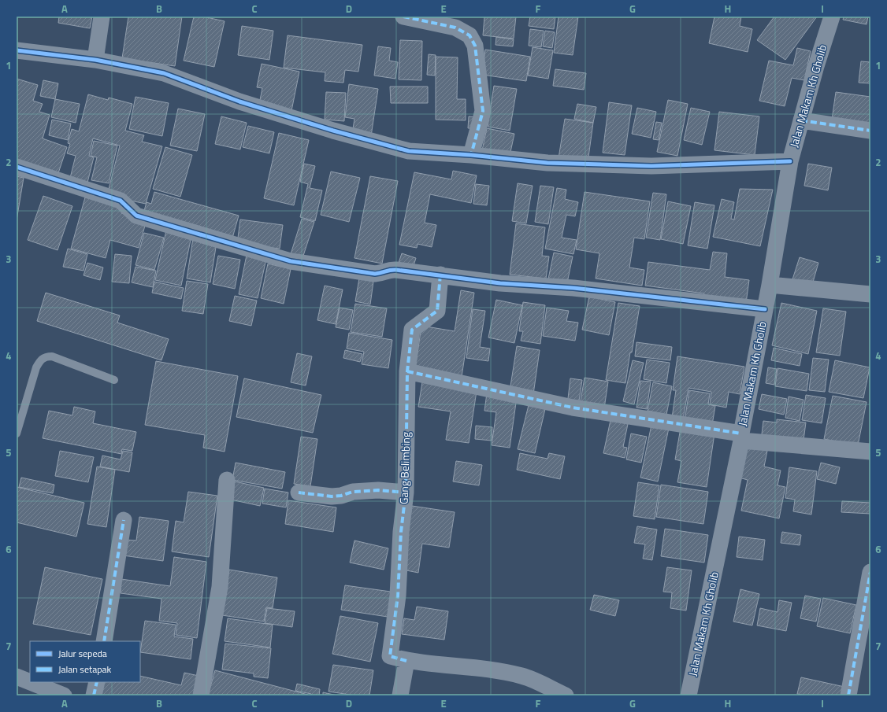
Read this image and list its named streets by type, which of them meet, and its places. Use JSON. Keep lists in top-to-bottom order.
{
  "streets": {
    "street": ["Jalan Makam Kh Gholib", "Gang Belimbing"]
  },
  "legend": ["Jalur sepeda", "Jalan setapak"],
  "grid": {
    "columns": [
      "A",
      "B",
      "C",
      "D",
      "E",
      "F",
      "G",
      "H",
      "I"
    ],
    "rows": [
      "1",
      "2",
      "3",
      "4",
      "5",
      "6",
      "7"
    ]
  }
}
